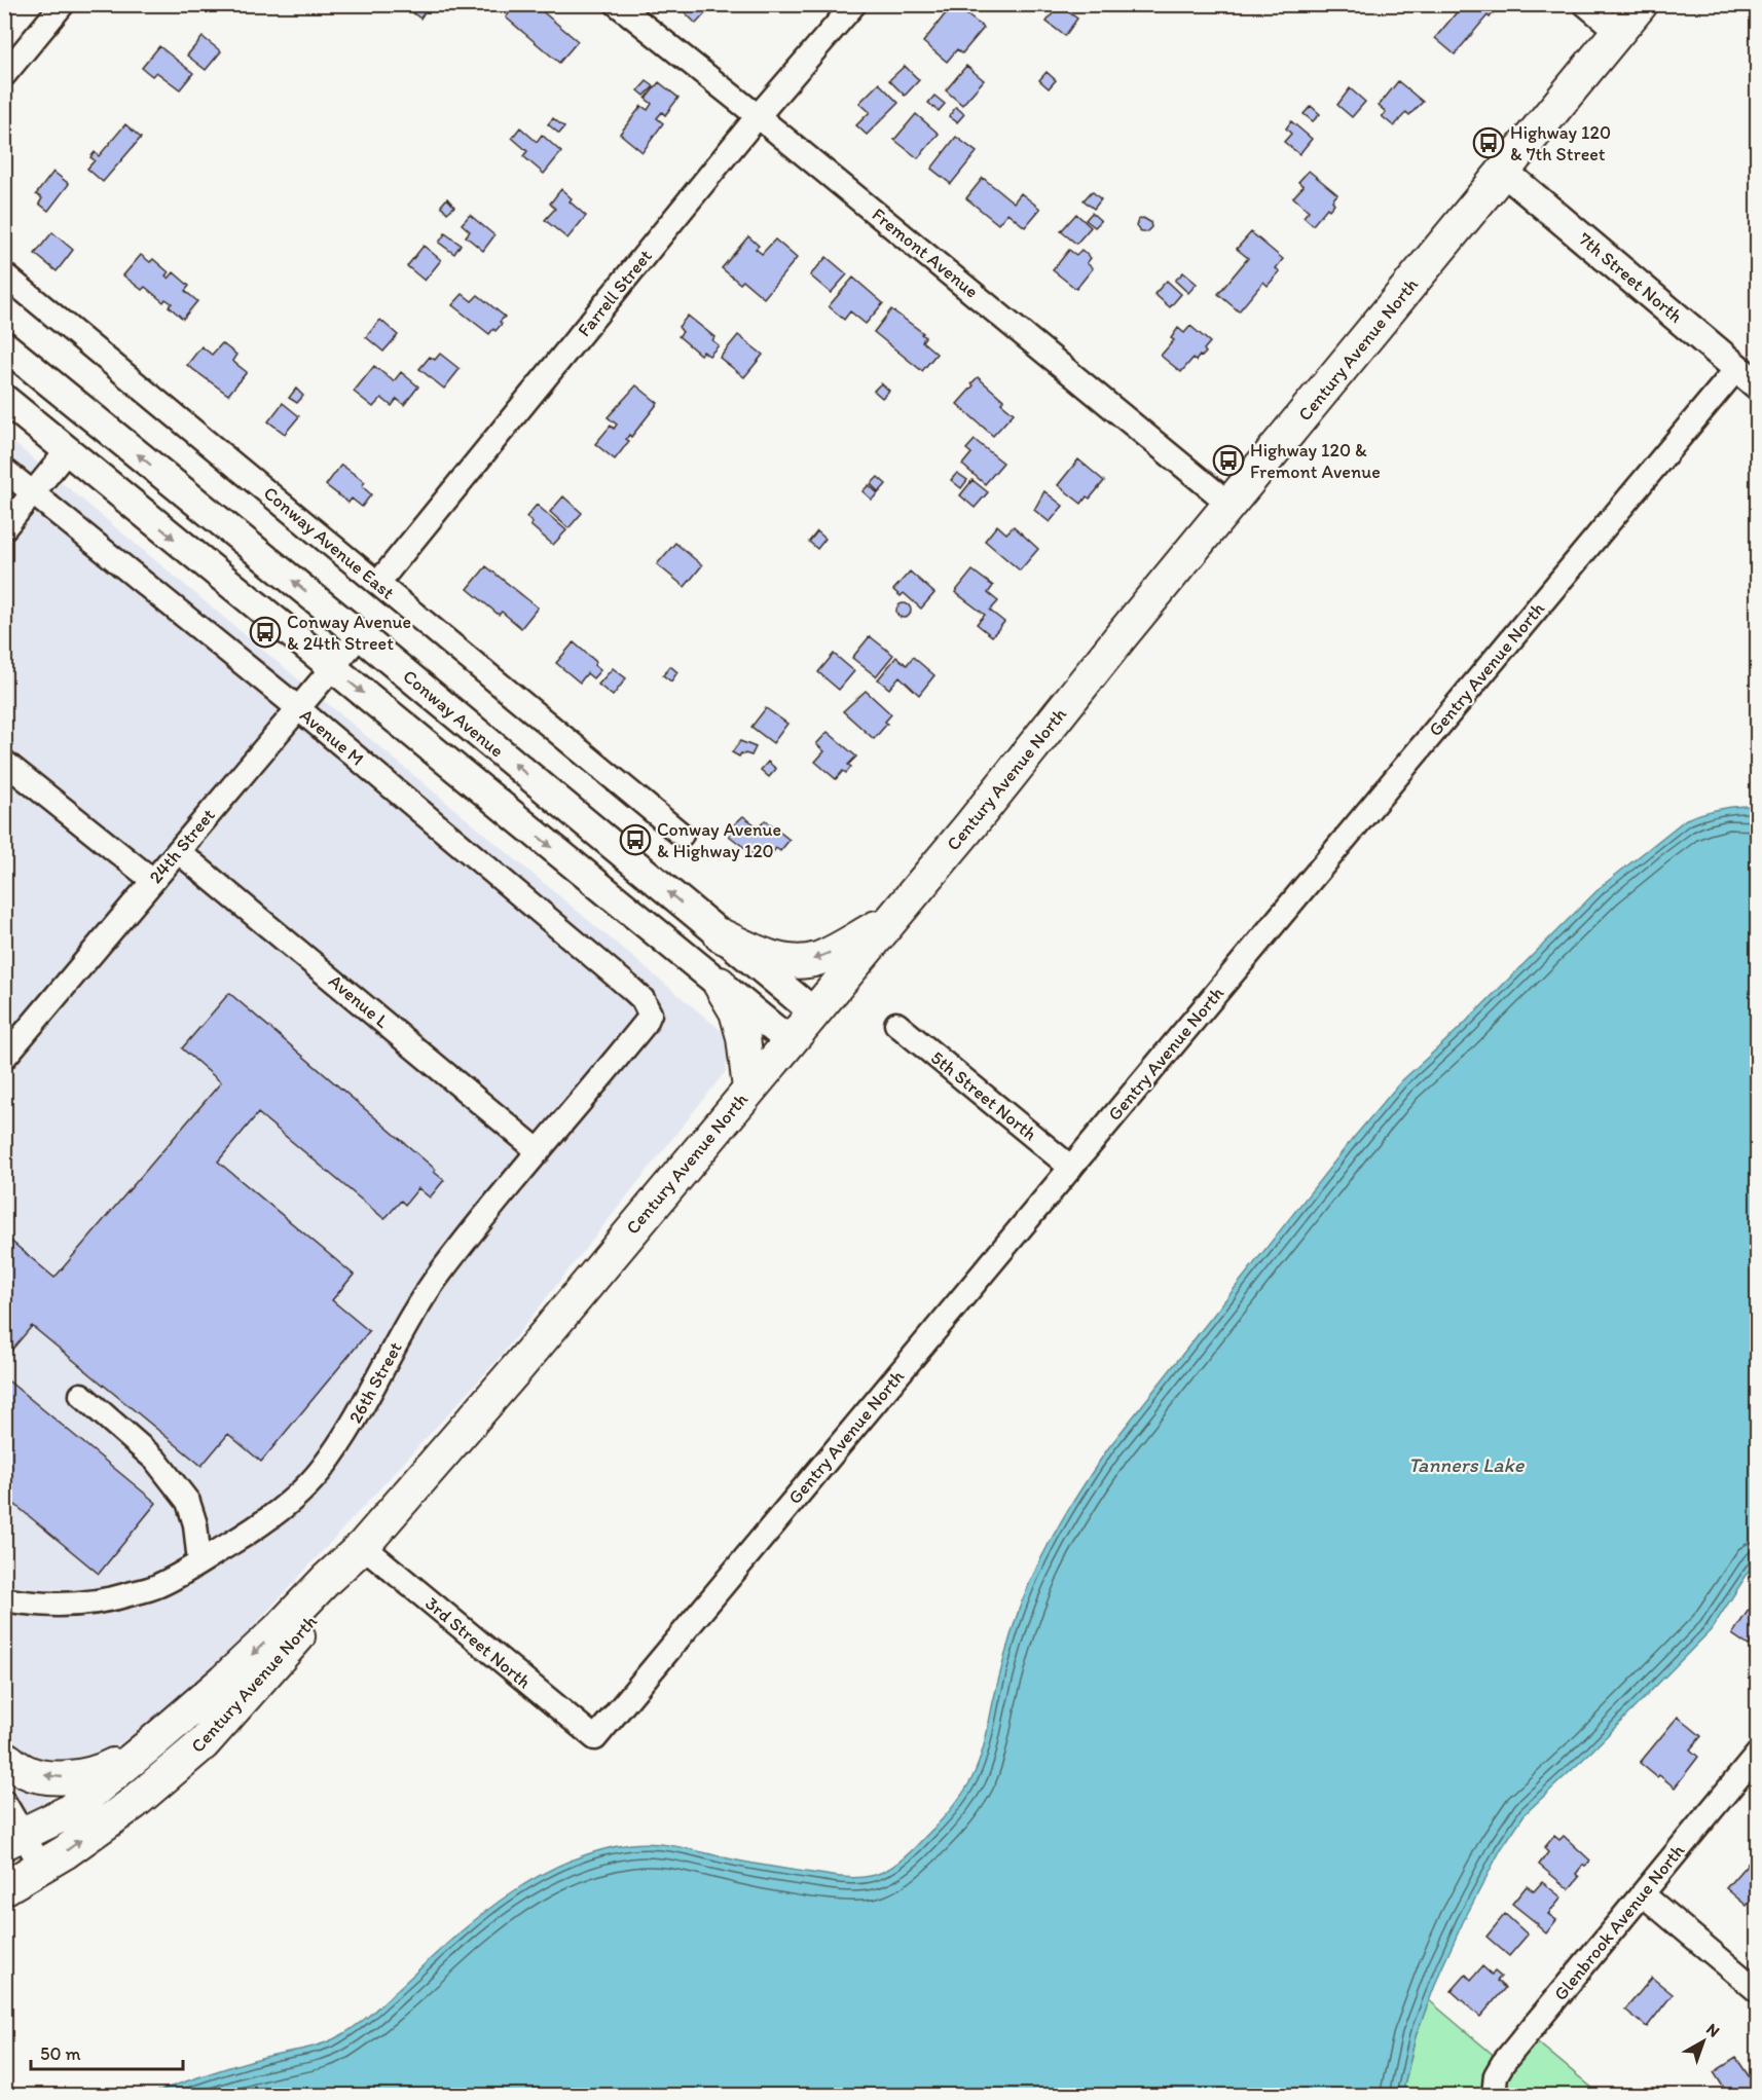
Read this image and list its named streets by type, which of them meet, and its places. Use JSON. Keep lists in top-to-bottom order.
{
  "streets": {
    "main road": ["Century Avenue North"],
    "street": [
      "Fremont Avenue",
      "7th Street North",
      "Farrell Street",
      "Conway Avenue East",
      "Gentry Avenue North",
      "Conway Avenue",
      "Avenue M",
      "24th Street",
      "Avenue L",
      "5th Street North",
      "26th Street",
      "3rd Street North",
      "Glenbrook Avenue North"
    ]
  },
  "crossings": [
    ["Fremont Avenue", "Farrell Street"],
    ["Fremont Avenue", "Century Avenue North"],
    ["7th Street North", "Century Avenue North"],
    ["7th Street North", "Gentry Avenue North"],
    ["Farrell Street", "Conway Avenue East"],
    ["Century Avenue North", "Conway Avenue"],
    ["Century Avenue North", "3rd Street North"],
    ["Gentry Avenue North", "5th Street North"],
    ["Gentry Avenue North", "3rd Street North"],
    ["Conway Avenue", "24th Street"],
    ["Avenue M", "24th Street"],
    ["Avenue M", "26th Street"],
    ["24th Street", "Avenue L"],
    ["Avenue L", "26th Street"]
  ],
  "water": ["Tanners Lake"],
  "places": {
    "bus stop": [
      "Highway 120 & 7th Street",
      "Highway 120 & Fremont Avenue",
      "Conway Avenue & 24th Street",
      "Conway Avenue & Highway 120"
    ]
  },
  "scale_bar": "50 m",
  "north": "top right"
}
